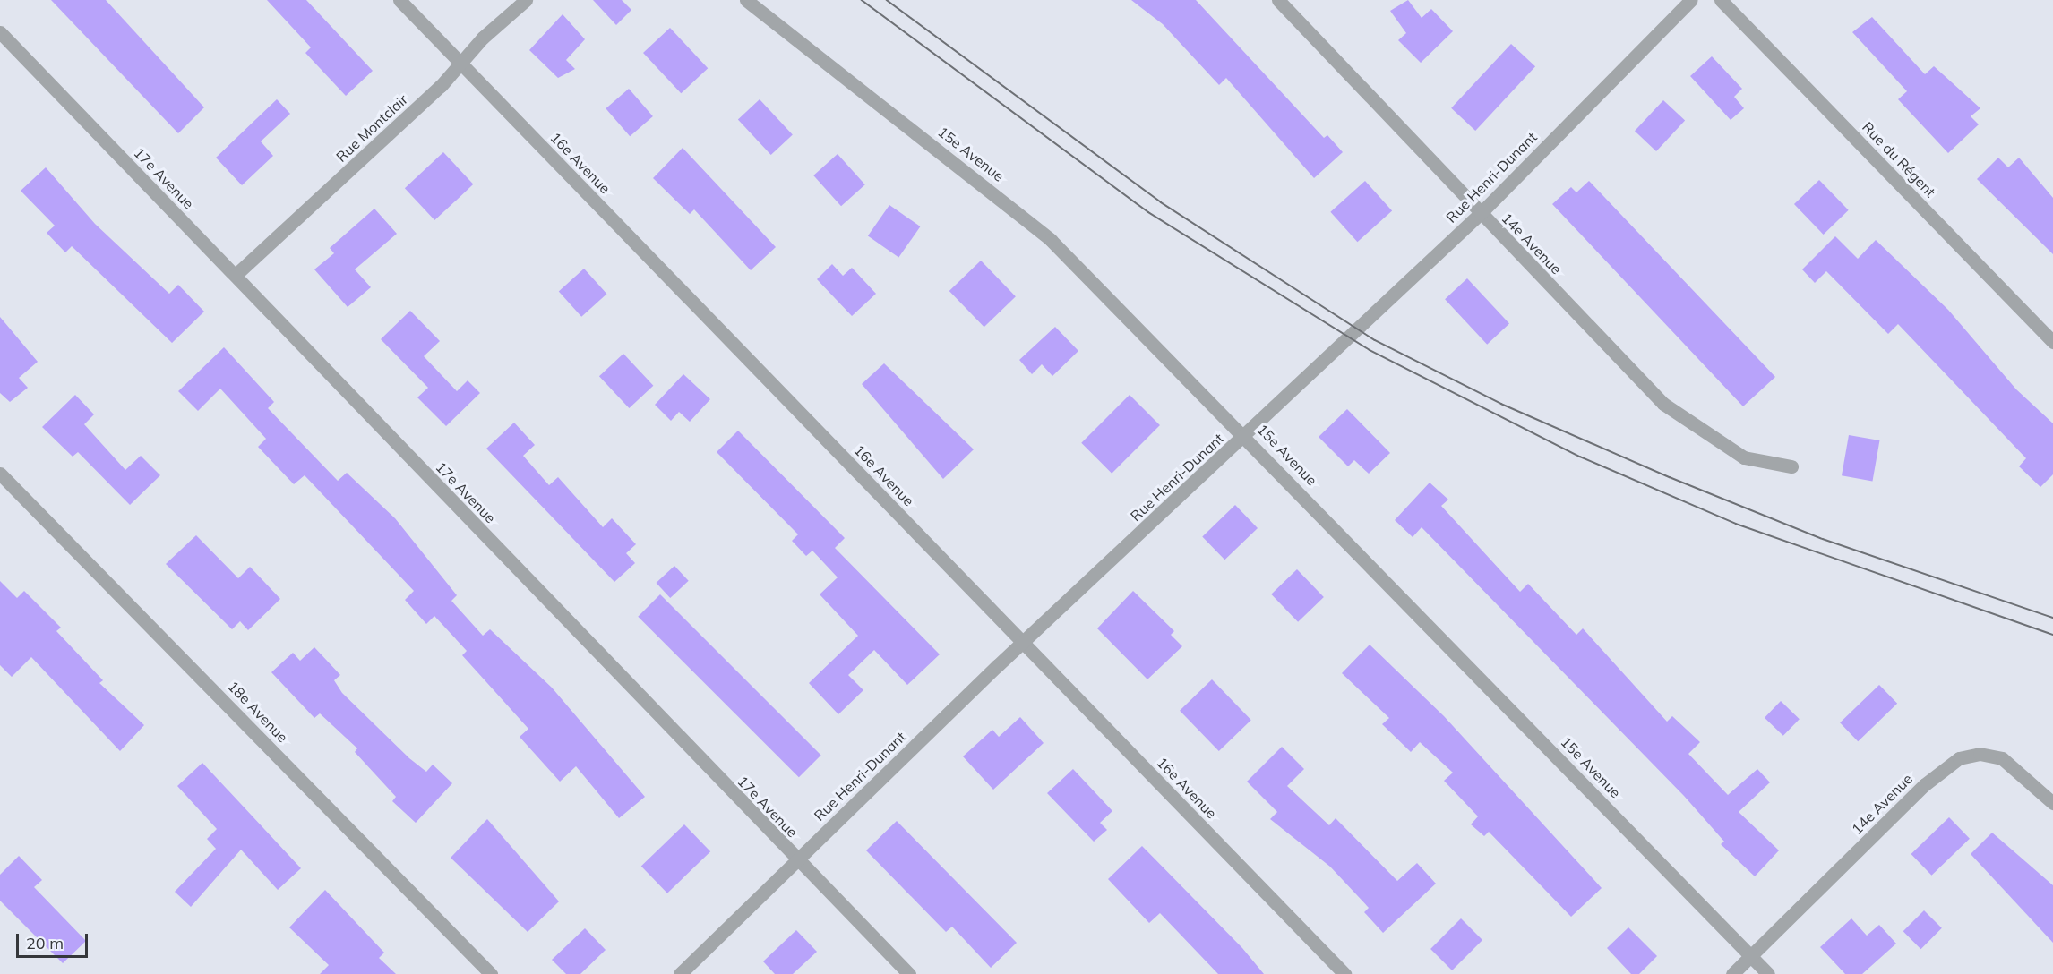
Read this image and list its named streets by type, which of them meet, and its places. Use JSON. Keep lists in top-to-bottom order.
{
  "streets": {
    "street": [
      "Rue Montclair",
      "15e Avenue",
      "Rue du Régent",
      "16e Avenue",
      "Rue Henri-Dunant",
      "17e Avenue",
      "14e Avenue",
      "18e Avenue"
    ]
  },
  "crossings": [
    ["Rue Montclair", "16e Avenue"],
    ["Rue Montclair", "17e Avenue"],
    ["15e Avenue", "Rue Henri-Dunant"],
    ["15e Avenue", "14e Avenue"],
    ["16e Avenue", "Rue Henri-Dunant"],
    ["Rue Henri-Dunant", "17e Avenue"],
    ["Rue Henri-Dunant", "14e Avenue"]
  ],
  "scale_bar": "20 m"
}
